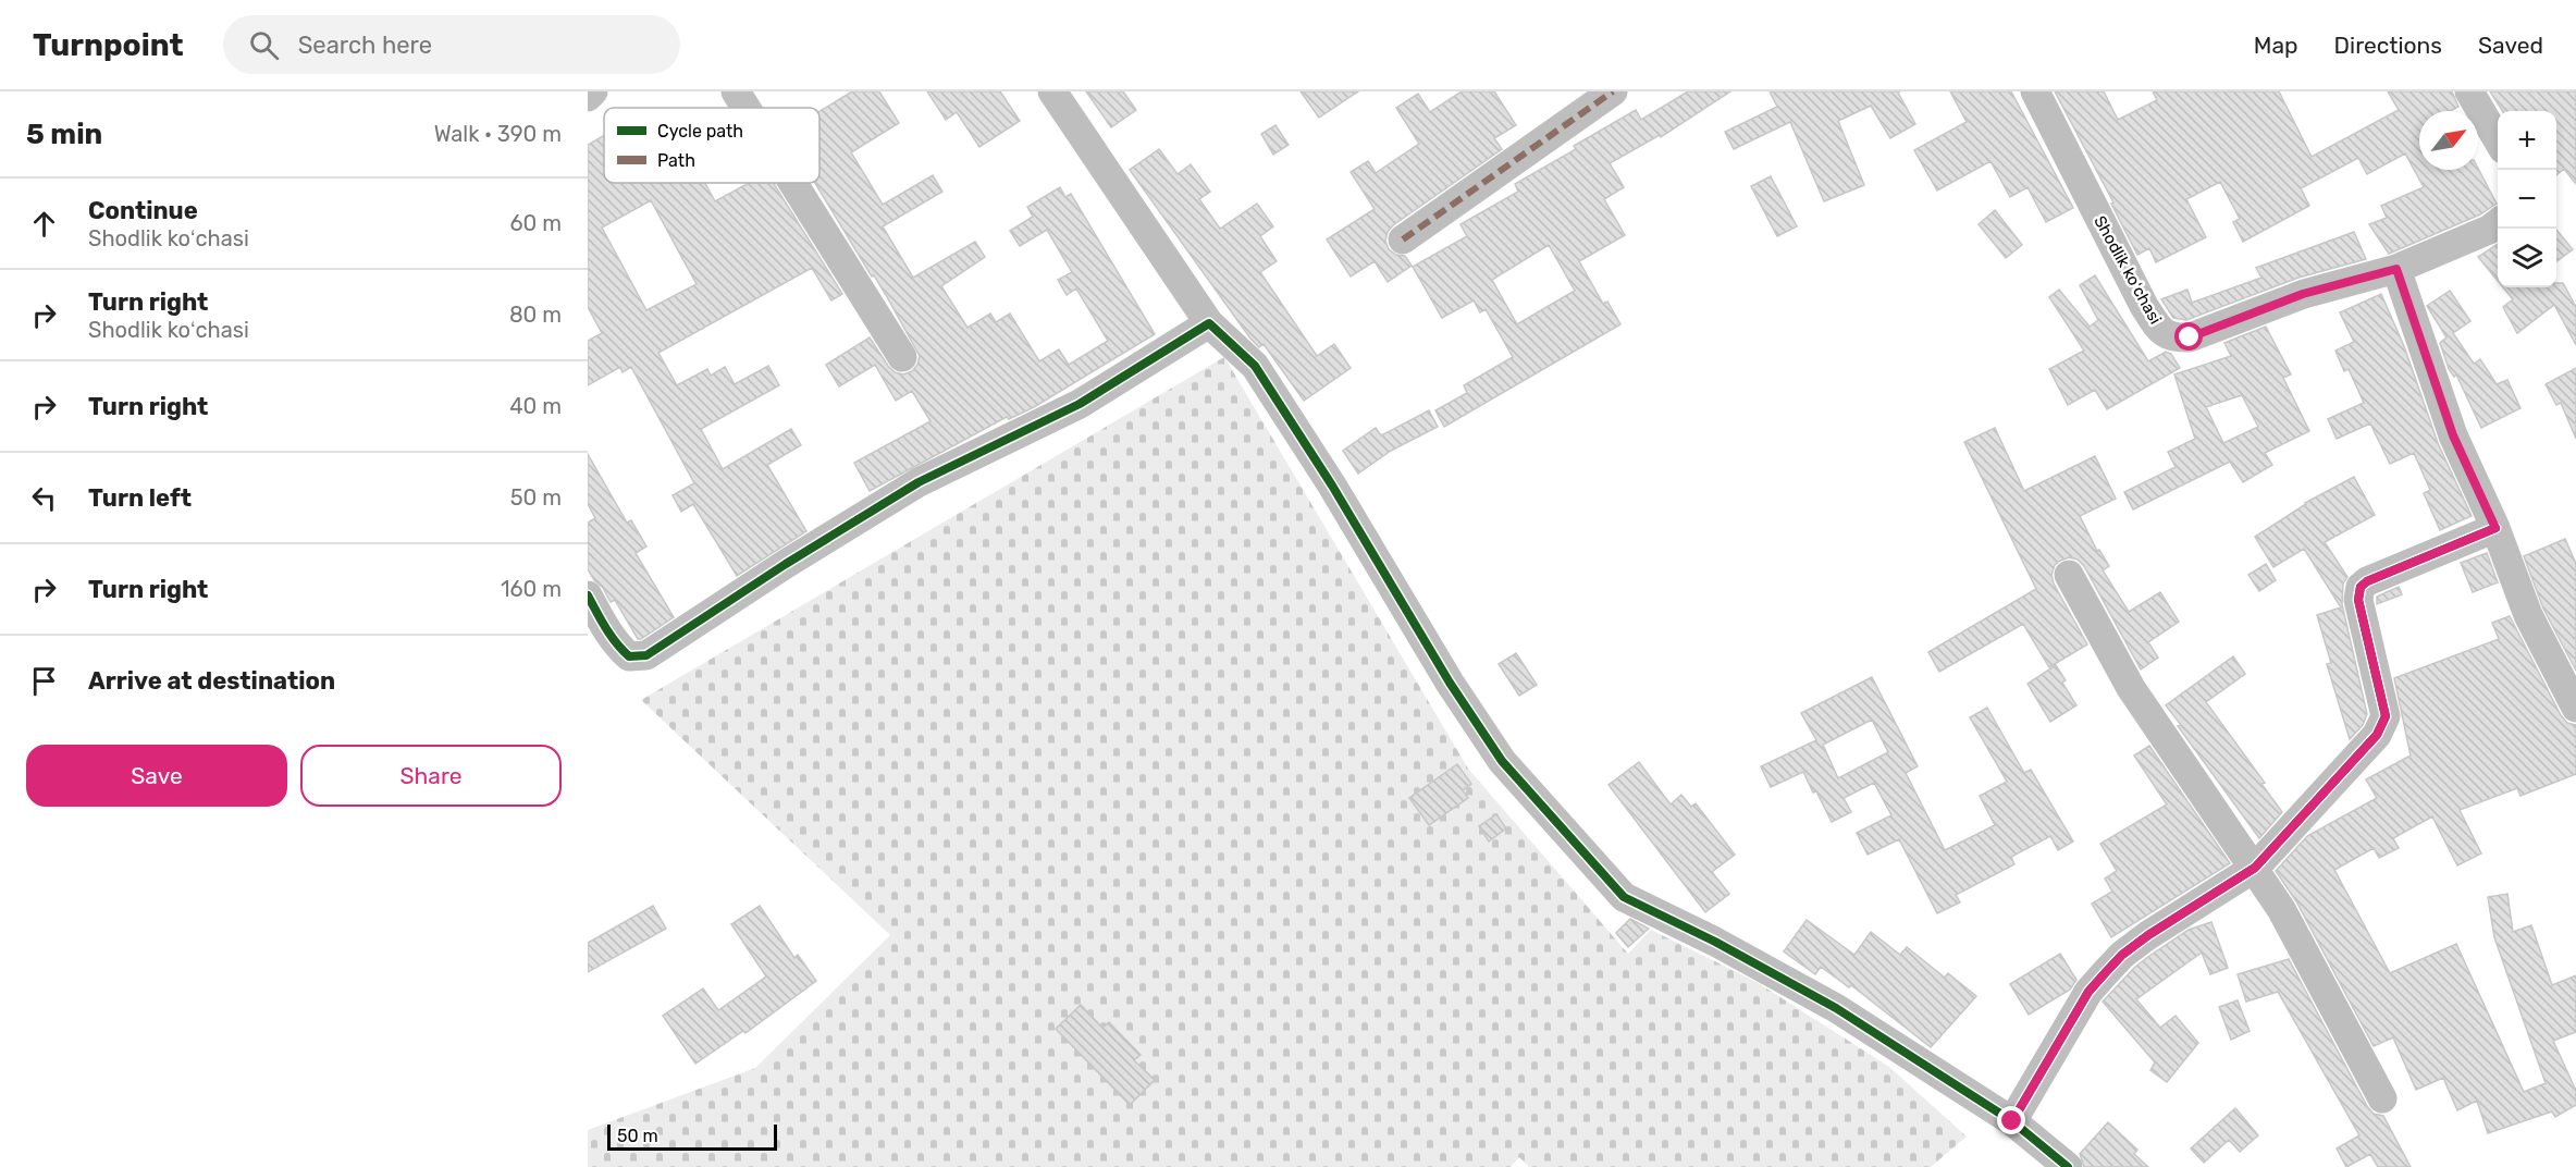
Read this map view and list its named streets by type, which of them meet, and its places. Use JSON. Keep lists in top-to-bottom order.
{
  "streets": {
    "street": ["Shodlik koʻchasi"]
  },
  "legend": ["Cycle path", "Path"],
  "scale_bar": "50 m",
  "north": "top right",
  "page": {
    "header": "Turnpoint",
    "search": "Search here",
    "nav": ["Map", "Directions", "Saved"],
    "heading": ["5 min", "Walk · 390 m"],
    "map_buttons": ["+", "−"],
    "list": [
      ["Continue", "Shodlik koʻchasi", "60 m"],
      ["Turn right", "Shodlik koʻchasi", "80 m"],
      ["Turn right", "40 m"],
      ["Turn left", "50 m"],
      ["Turn right", "160 m"],
      "Arrive at destination"
    ],
    "buttons": ["Save", "Share"],
    "scale": "50 m"
  }
}
